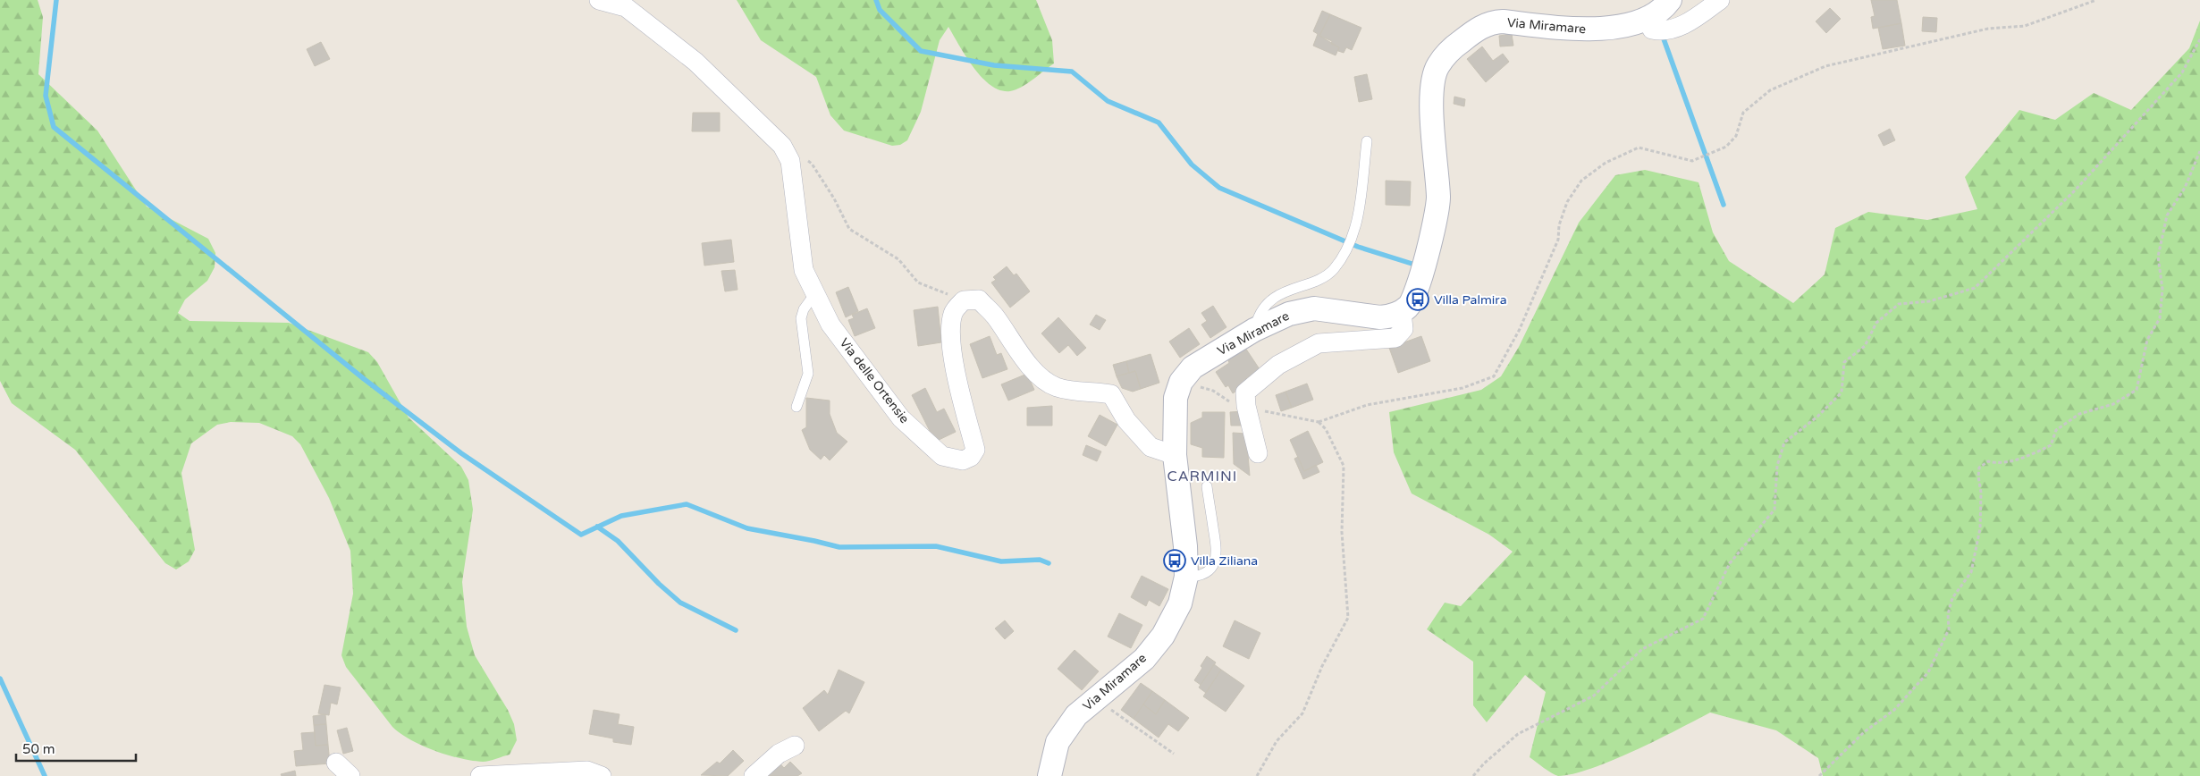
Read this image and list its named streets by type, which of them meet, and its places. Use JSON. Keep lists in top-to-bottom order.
{
  "streets": {
    "street": ["Via Miramare", "Via delle Ortensie"]
  },
  "districts": ["CARMINI"],
  "places": {
    "bus stop": ["Villa Palmira", "Villa Ziliana"]
  },
  "scale_bar": "50 m"
}
